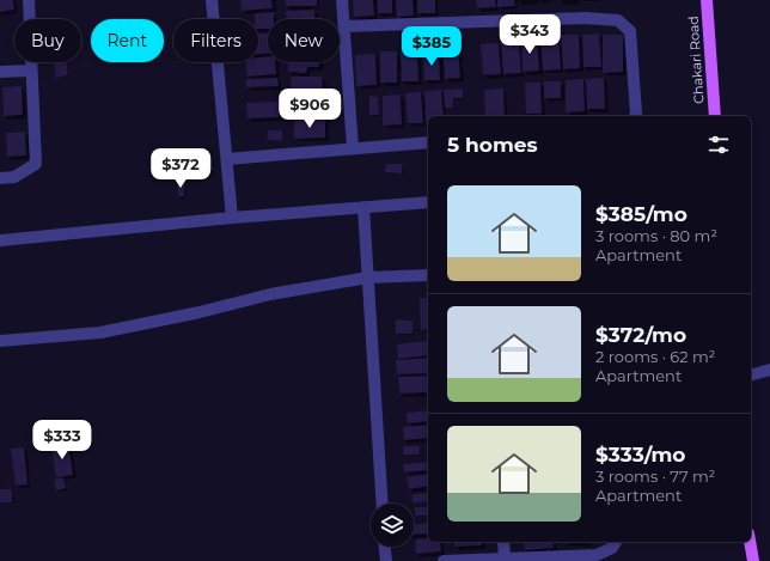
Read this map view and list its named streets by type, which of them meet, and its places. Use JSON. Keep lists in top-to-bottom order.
{
  "streets": {
    "main road": ["Chakari Road"]
  },
  "page": {
    "price": [
      "$343",
      "$385",
      "$906",
      "$372",
      "$333"
    ],
    "chip": [
      "Buy",
      "Rent",
      "Filters",
      "New"
    ],
    "heading": "5 homes",
    "list": [
      {
        "name": "$385/mo",
        "note": "3 rooms · 80 m² · Apartment"
      },
      {
        "name": "$372/mo",
        "note": "2 rooms · 62 m² · Apartment"
      },
      {
        "name": "$333/mo",
        "note": "3 rooms · 77 m² · Apartment"
      }
    ]
  }
}
